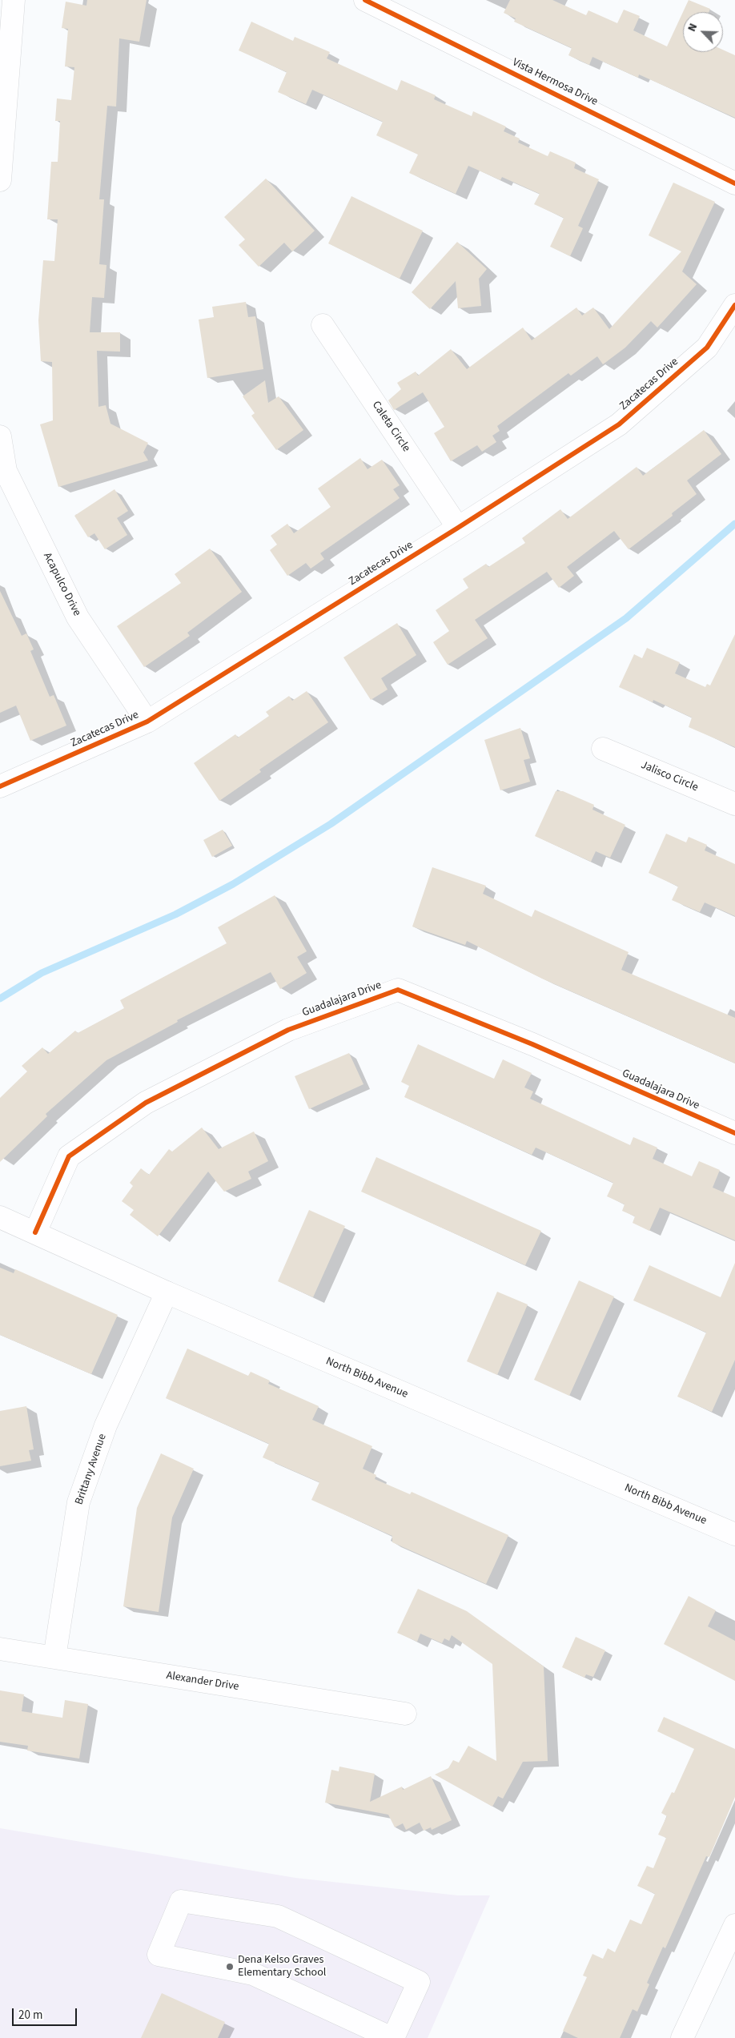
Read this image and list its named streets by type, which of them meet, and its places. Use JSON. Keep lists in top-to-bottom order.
{
  "streets": {
    "street": [
      "Vista Hermosa Drive",
      "Zacatecas Drive",
      "Caleta Circle",
      "Acapulco Drive",
      "Jalisco Circle",
      "Guadalajara Drive",
      "North Bibb Avenue",
      "Brittany Avenue",
      "Alexander Drive"
    ]
  },
  "crossings": [
    ["Zacatecas Drive", "Caleta Circle"],
    ["Zacatecas Drive", "Acapulco Drive"],
    ["Guadalajara Drive", "North Bibb Avenue"],
    ["North Bibb Avenue", "Brittany Avenue"],
    ["Brittany Avenue", "Alexander Drive"]
  ],
  "places": ["Dena Kelso Graves Elementary School"],
  "scale_bar": "20 m",
  "north": "top left"
}
